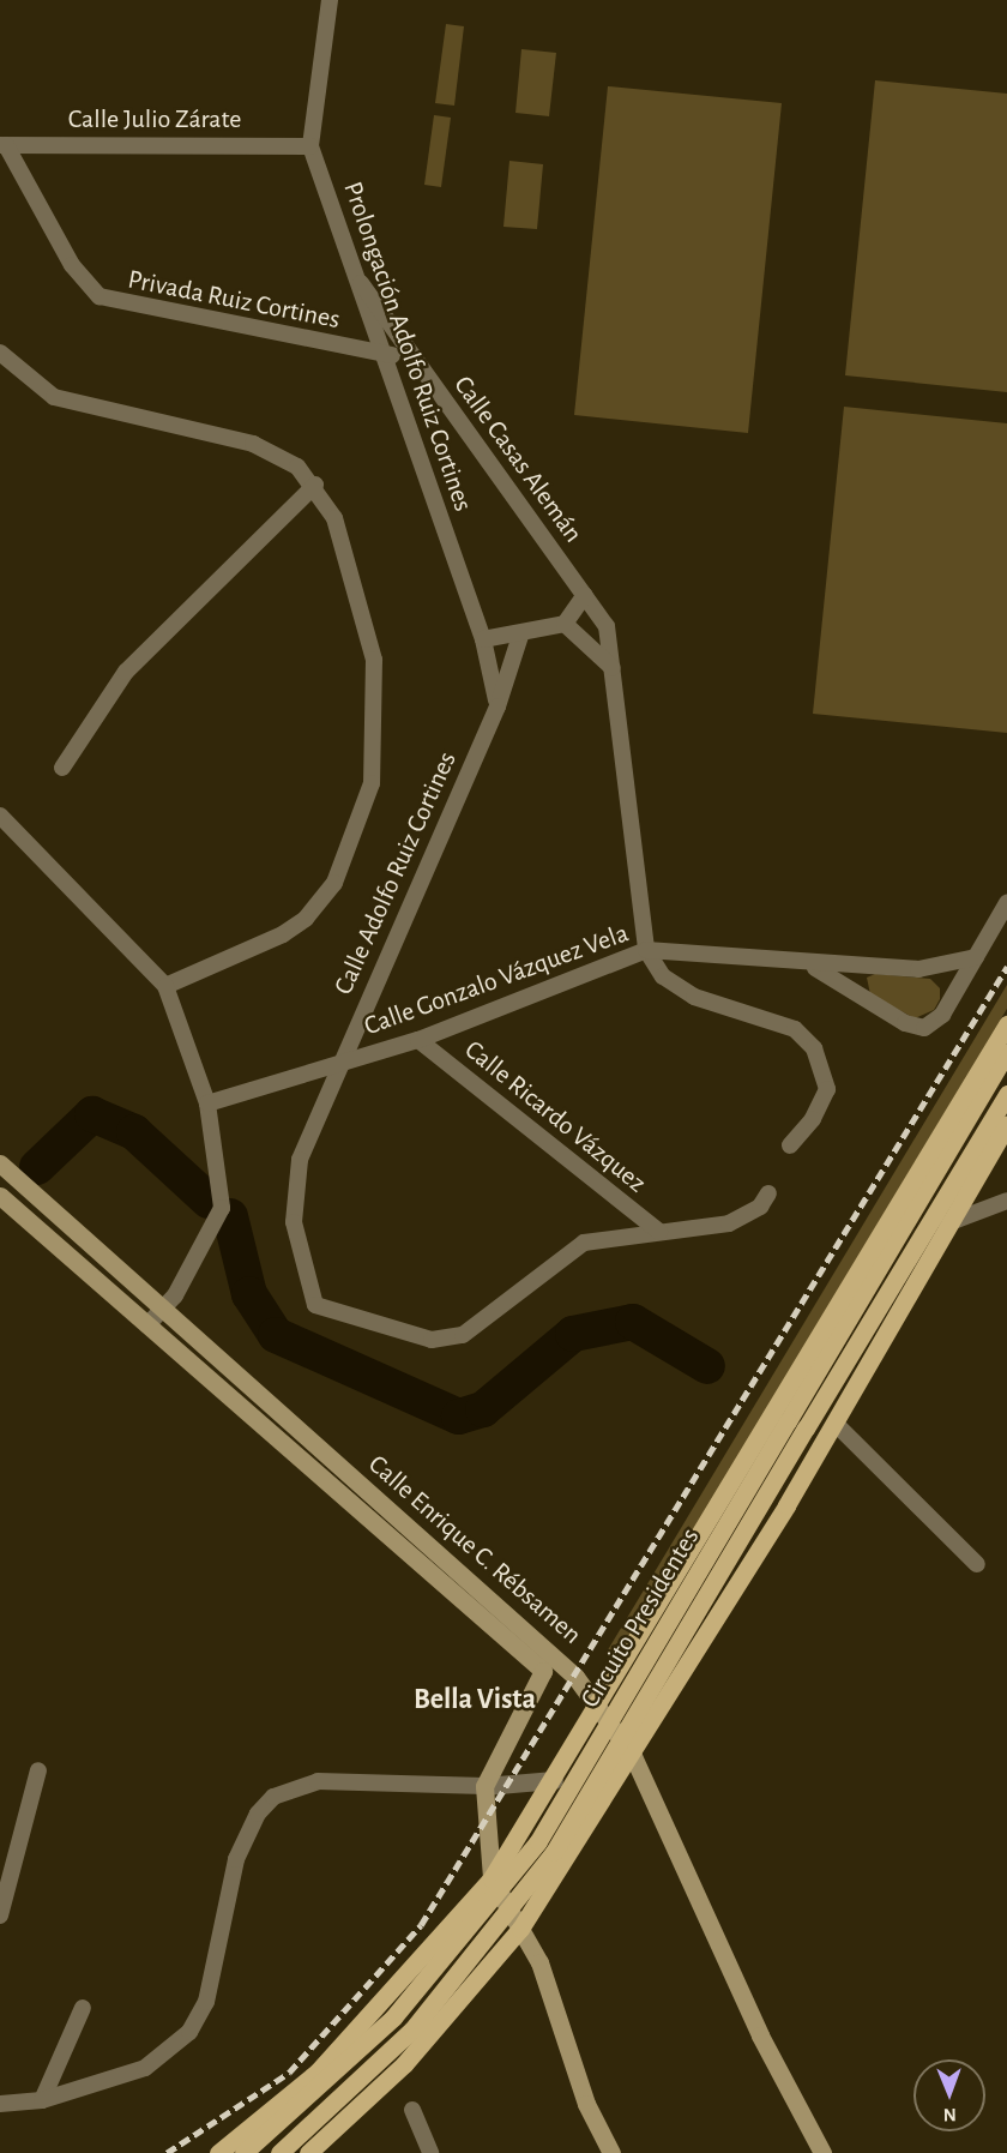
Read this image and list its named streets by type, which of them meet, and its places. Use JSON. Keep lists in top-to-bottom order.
{
  "streets": {
    "main road": ["Calle Enrique C. Rébsamen", "Circuito Presidentes"],
    "street": [
      "Calle Julio Zárate",
      "Privada Ruiz Cortines",
      "Prolongación Adolfo Ruiz Cortines",
      "Calle Casas Alemán",
      "Calle Adolfo Ruiz Cortines",
      "Calle Gonzalo Vázquez Vela",
      "Calle Ricardo Vázquez"
    ]
  },
  "crossings": [
    ["Calle Julio Zárate", "Privada Ruiz Cortines"],
    ["Calle Julio Zárate", "Prolongación Adolfo Ruiz Cortines"],
    ["Privada Ruiz Cortines", "Prolongación Adolfo Ruiz Cortines"],
    ["Privada Ruiz Cortines", "Calle Casas Alemán"],
    ["Prolongación Adolfo Ruiz Cortines", "Calle Casas Alemán"],
    ["Prolongación Adolfo Ruiz Cortines", "Calle Adolfo Ruiz Cortines"],
    ["Calle Casas Alemán", "Calle Gonzalo Vázquez Vela"],
    ["Calle Adolfo Ruiz Cortines", "Calle Gonzalo Vázquez Vela"],
    ["Calle Adolfo Ruiz Cortines", "Calle Ricardo Vázquez"],
    ["Calle Gonzalo Vázquez Vela", "Calle Ricardo Vázquez"]
  ],
  "districts": ["Bella Vista"],
  "north": "bottom"
}
